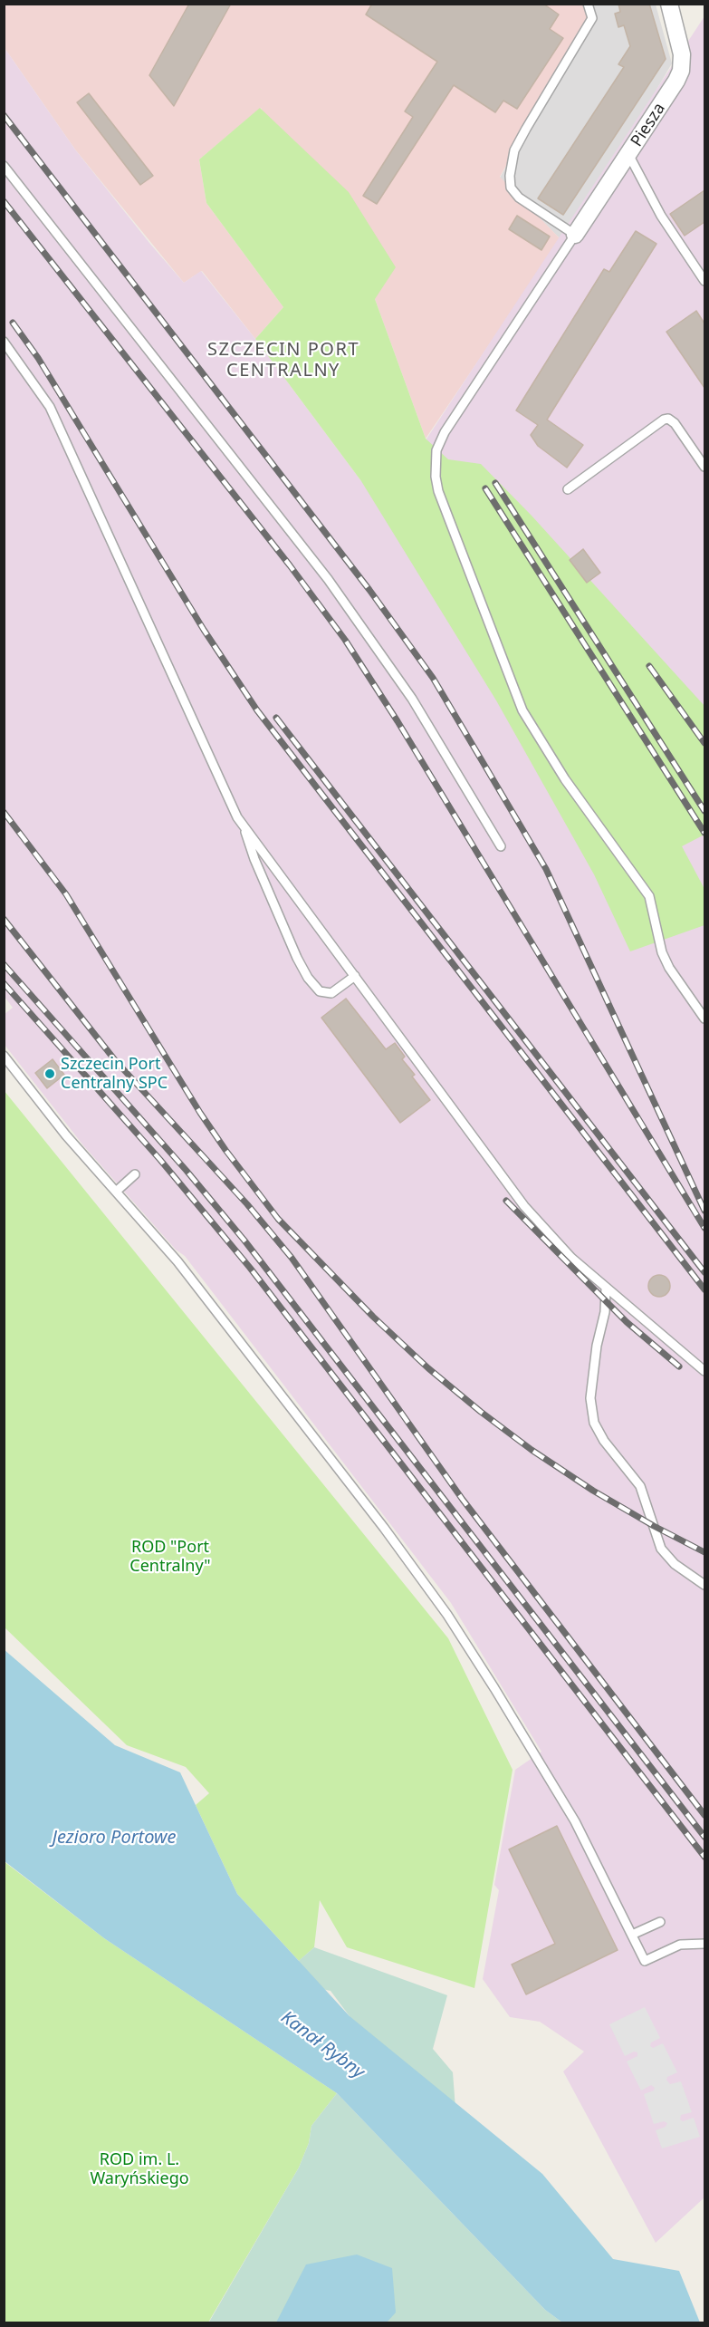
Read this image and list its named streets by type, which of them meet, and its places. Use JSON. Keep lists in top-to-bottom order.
{
  "streets": {
    "street": ["Piesza"]
  },
  "districts": ["SZCZECIN PORT CENTRALNY"],
  "water": ["Jezioro Portowe", "Kanał Rybny"],
  "parks": ["ROD \"Port Centralny\"", "ROD im. L. Waryńskiego"],
  "places": ["Szczecin Port Centralny SPC"]
}
